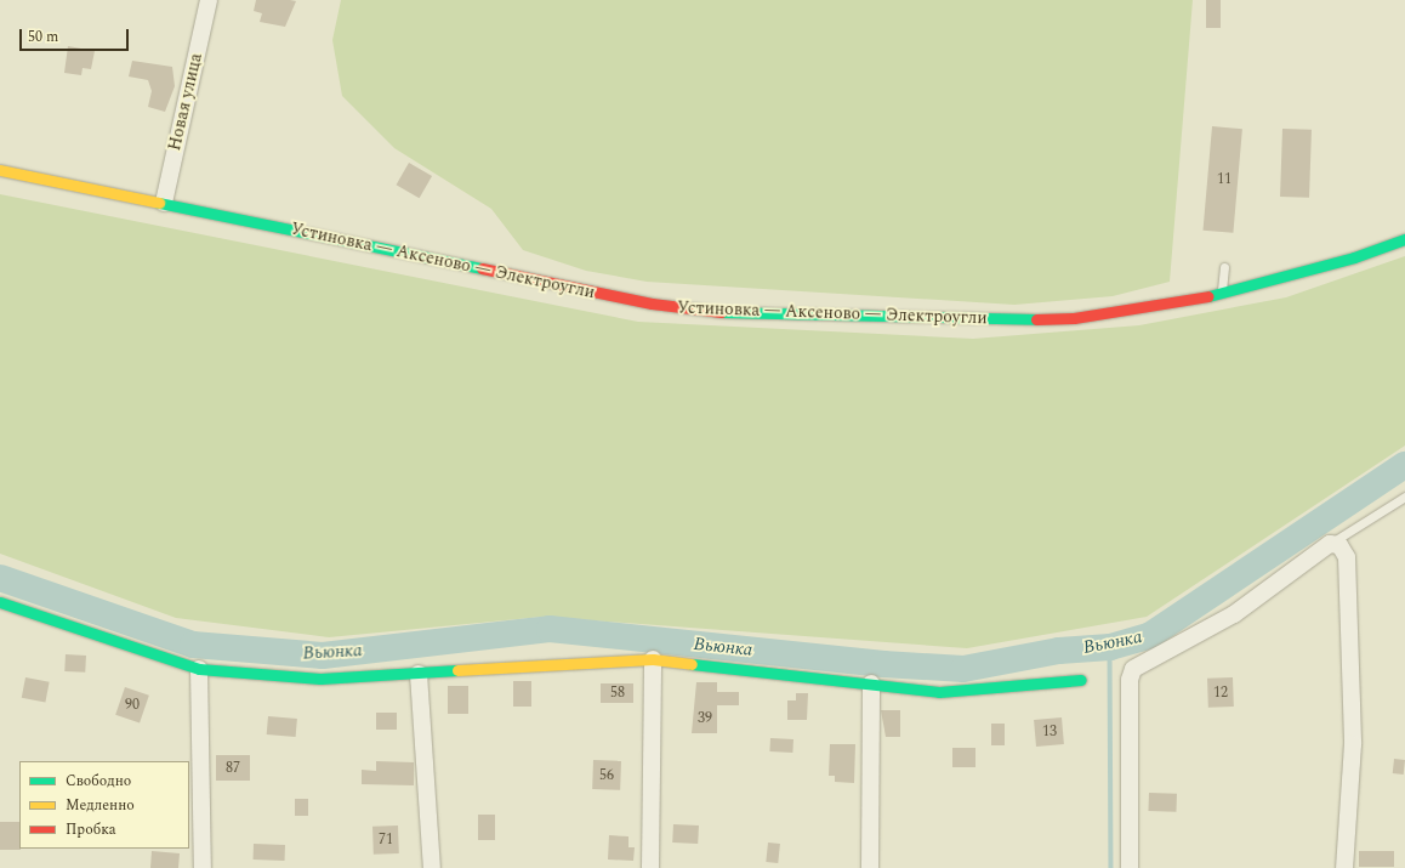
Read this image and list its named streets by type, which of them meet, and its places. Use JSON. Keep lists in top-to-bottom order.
{
  "streets": {
    "main road": ["Устиновка — Аксеново — Электроугли"],
    "street": ["Новая улица"]
  },
  "crossings": [
    ["Новая улица", "Устиновка — Аксеново — Электроугли"]
  ],
  "water": ["Вьюнка"],
  "house_numbers": [
    "11",
    "58",
    "12",
    "90",
    "39",
    "13",
    "87",
    "56",
    "71"
  ],
  "legend": ["Свободно", "Медленно", "Пробка"],
  "scale_bar": "50 m"
}
